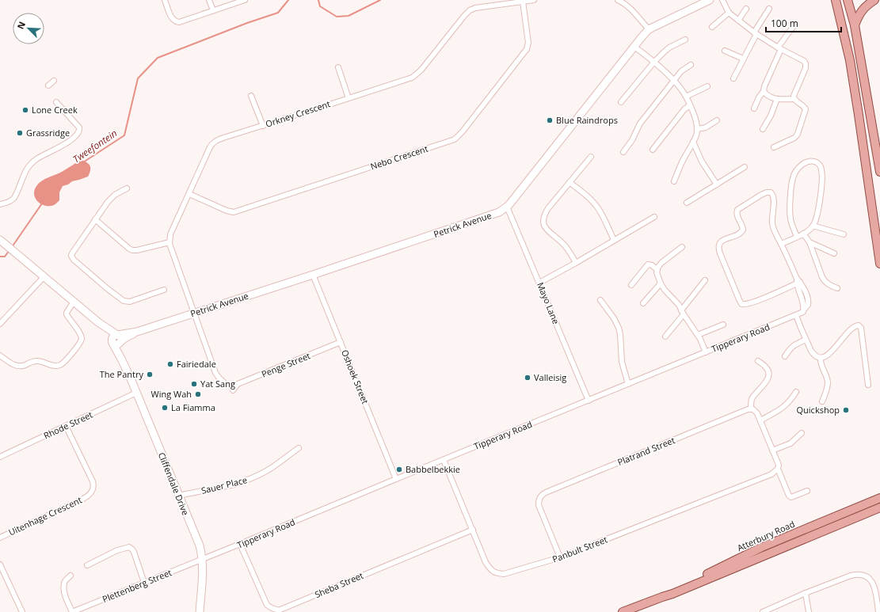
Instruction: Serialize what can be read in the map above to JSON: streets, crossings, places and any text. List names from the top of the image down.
{
  "streets": {
    "main road": ["Atterbury Road"],
    "street": [
      "Orkney Crescent",
      "Nebo Crescent",
      "Petrick Avenue",
      "Mayo Lane",
      "Tipperary Road",
      "Penge Street",
      "Oshoek Street",
      "Rhode Street",
      "Platrand Street",
      "Cliffendale Drive",
      "Sauer Place",
      "Uitenhage Crescent",
      "Panbult Street",
      "Sheba Street",
      "Plettenberg Street"
    ]
  },
  "crossings": [
    ["Orkney Crescent", "Nebo Crescent"],
    ["Petrick Avenue", "Mayo Lane"],
    ["Petrick Avenue", "Oshoek Street"],
    ["Petrick Avenue", "Cliffendale Drive"],
    ["Mayo Lane", "Tipperary Road"],
    ["Tipperary Road", "Oshoek Street"],
    ["Tipperary Road", "Cliffendale Drive"],
    ["Tipperary Road", "Panbult Street"],
    ["Tipperary Road", "Sheba Street"],
    ["Tipperary Road", "Plettenberg Street"],
    ["Penge Street", "Oshoek Street"],
    ["Rhode Street", "Cliffendale Drive"],
    ["Rhode Street", "Uitenhage Crescent"],
    ["Platrand Street", "Panbult Street"],
    ["Cliffendale Drive", "Sauer Place"],
    ["Cliffendale Drive", "Plettenberg Street"],
    ["Panbult Street", "Sheba Street"]
  ],
  "water": ["Tweefontein"],
  "places": [
    "Lone Creek",
    "Blue Raindrops",
    "Grassridge",
    "Fairiedale",
    "The Pantry",
    "Valleisig",
    "Yat Sang",
    "Wing Wah",
    "La Fiamma",
    "Quickshop",
    "Babbelbekkie"
  ],
  "scale_bar": "100 m",
  "north": "top left"
}
